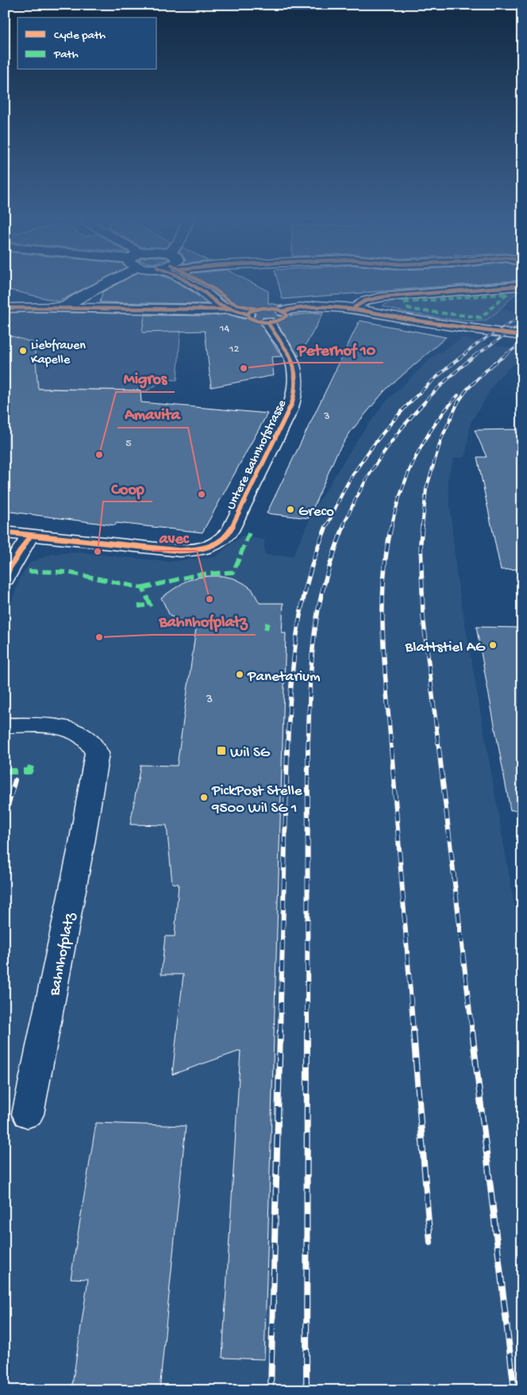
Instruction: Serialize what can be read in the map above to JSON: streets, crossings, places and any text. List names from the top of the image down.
{
  "streets": {
    "street": ["Untere Bahnhofstrasse", "Bahnhofplatz"]
  },
  "places": {
    "other": [
      "Liebfrauen Kapelle",
      "Peterhof 10",
      "Migros",
      "Amavita",
      "Greco",
      "Coop",
      "avec",
      "Bahnhofplatz",
      "Blattstiel AG",
      "Panetarium",
      "PickPost Stelle 9500 Wil SG 1"
    ],
    "transit": ["Wil SG"]
  },
  "house_numbers": [
    "14",
    "12",
    "3",
    "5",
    "3"
  ],
  "legend": ["Cycle path", "Path"]
}
